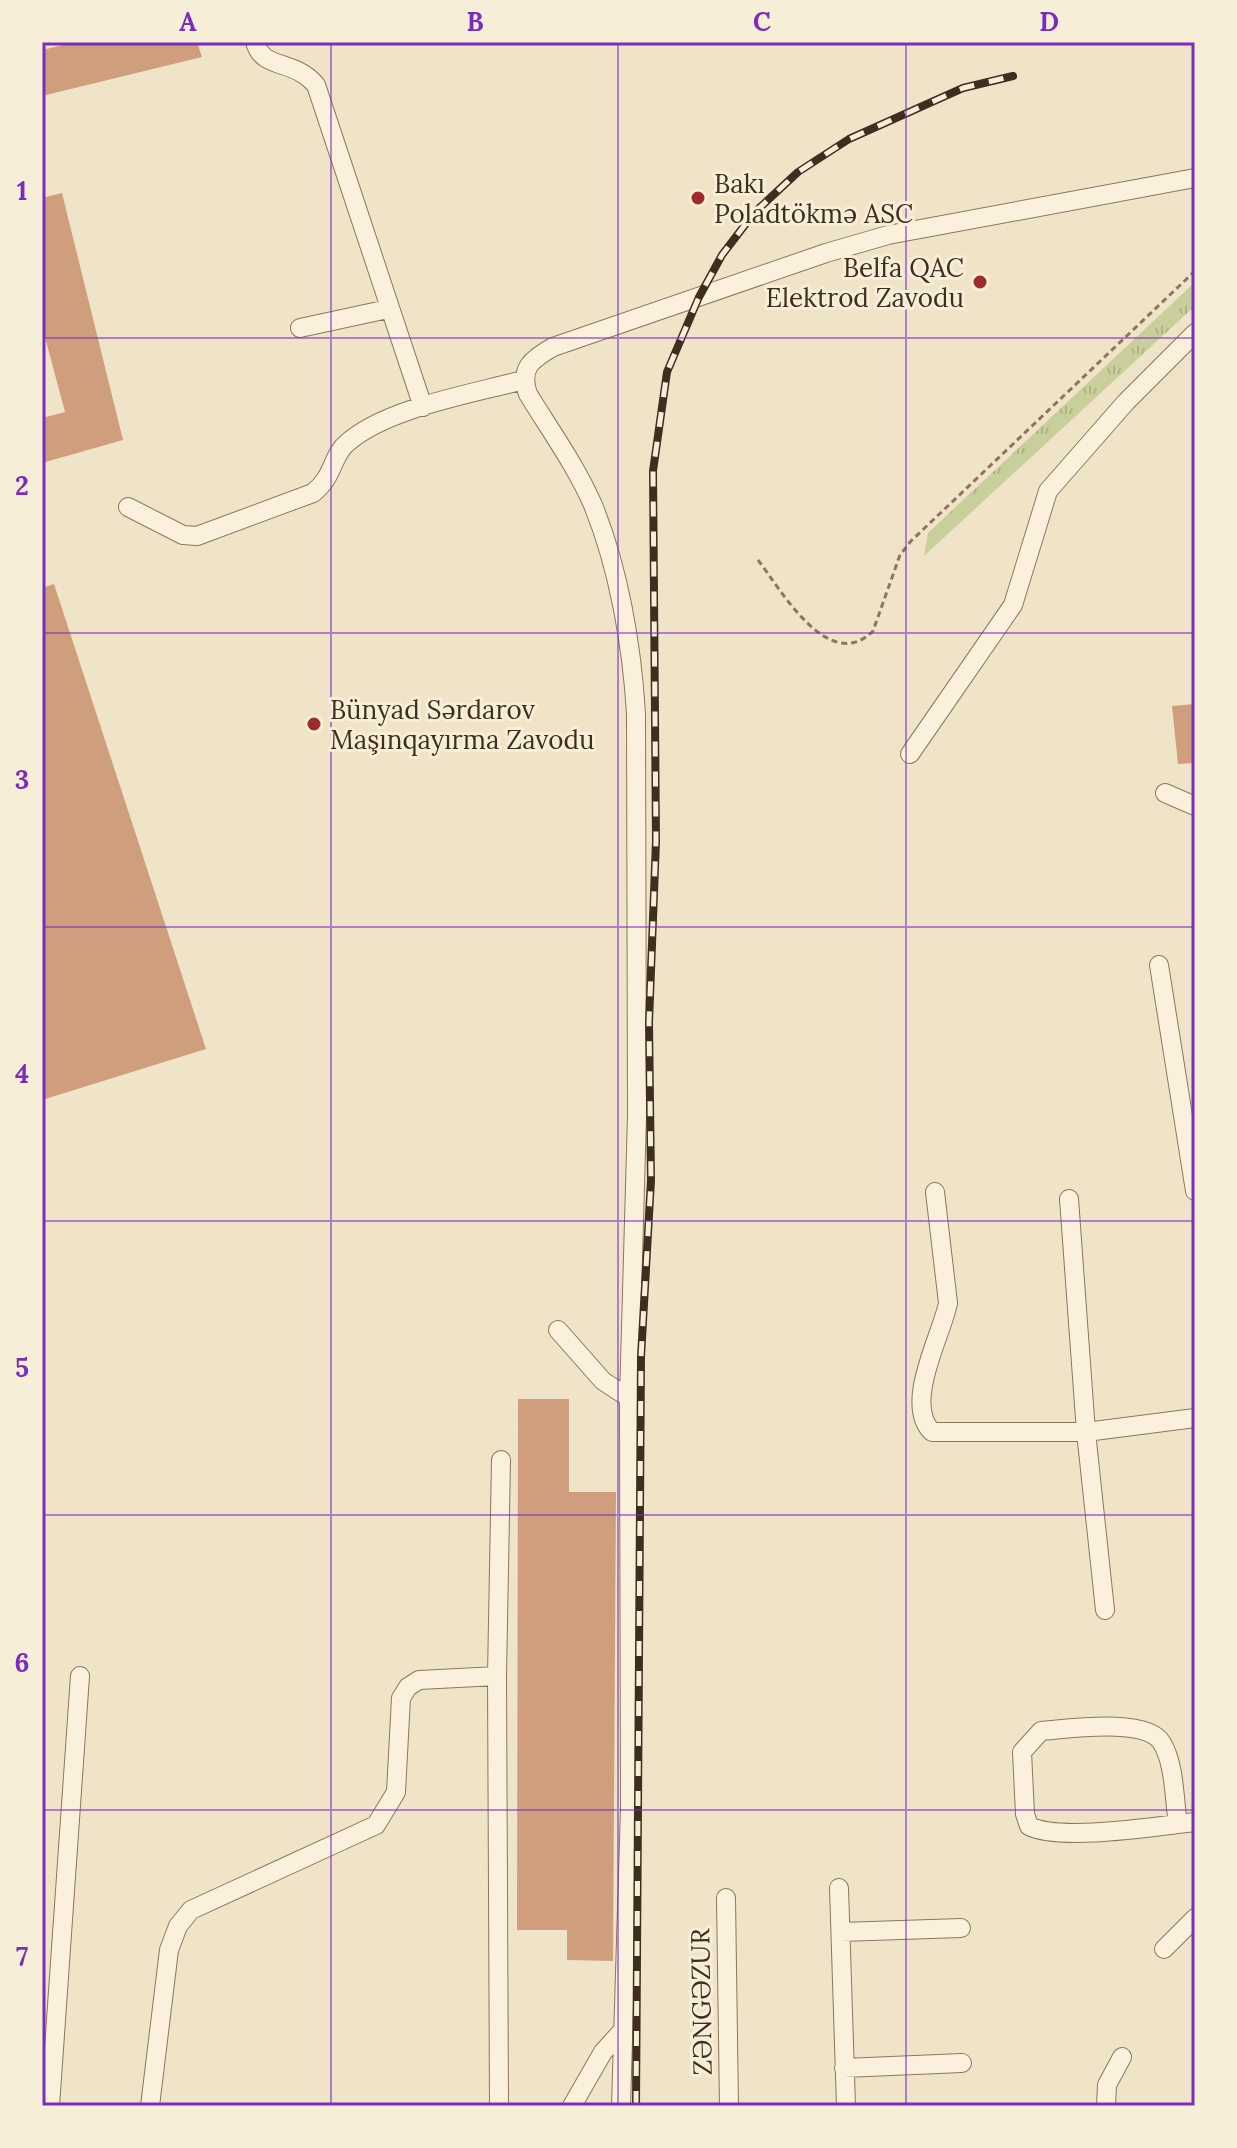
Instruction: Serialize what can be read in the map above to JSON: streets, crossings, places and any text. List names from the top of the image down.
{
  "streets": {
    "street": ["ZƏNGƏZUR"]
  },
  "places": ["Bakı Poladtökmə ASC", "Belfa QAC Elektrod Zavodu", "Bünyad Sərdarov Maşınqayırma Zavodu"],
  "grid": {
    "columns": [
      "A",
      "B",
      "C",
      "D"
    ],
    "rows": [
      "1",
      "2",
      "3",
      "4",
      "5",
      "6",
      "7"
    ]
  }
}
